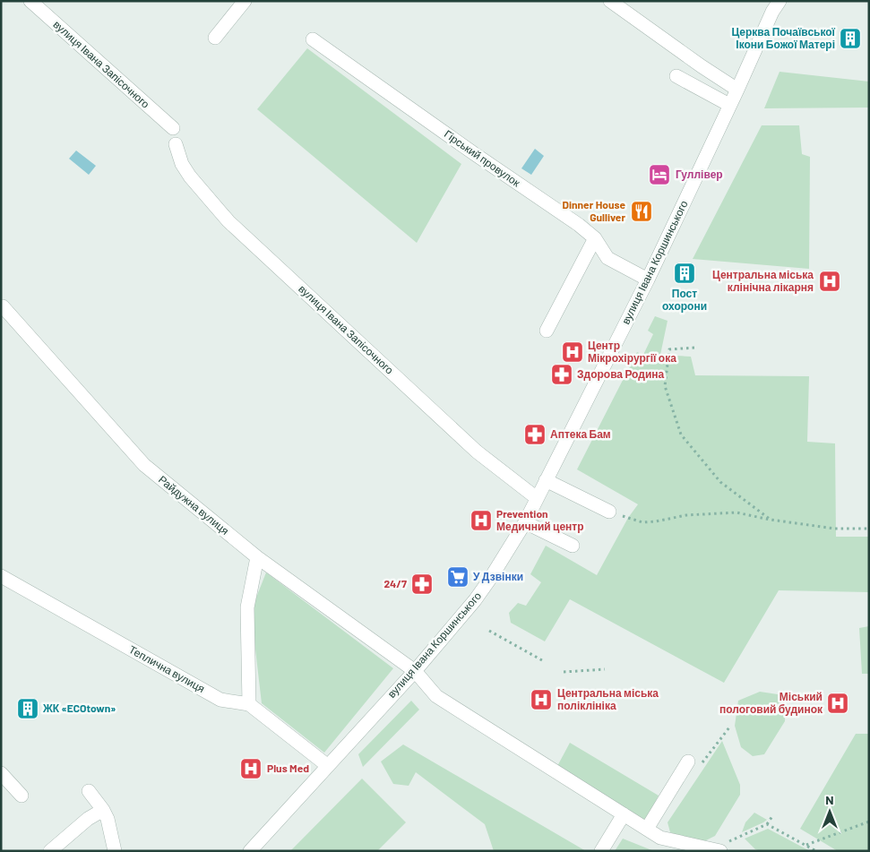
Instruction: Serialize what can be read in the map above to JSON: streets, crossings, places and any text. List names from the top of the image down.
{
  "streets": {
    "street": [
      "вулиця Івана Запісочного",
      "Гірський провулок",
      "вулиця Івана Коршинського",
      "Райдужна вулиця",
      "Теплична вулиця"
    ]
  },
  "crossings": [
    ["вулиця Івана Запісочного", "вулиця Івана Коршинського"],
    ["Гірський провулок", "вулиця Івана Коршинського"],
    ["вулиця Івана Коршинського", "Райдужна вулиця"],
    ["вулиця Івана Коршинського", "Теплична вулиця"]
  ],
  "places": {
    "building": ["Церква Почаївської Ікони Божої Матері", "Пост охорони", "ЖК «ECOtown»"],
    "hotel": ["Гуллівер"],
    "restaurant": ["Dinner House Gulliver"],
    "hospital": [
      "Центральна міська клінічна лікарня",
      "Центр Мікрохірургії ока",
      "Prevention Медичний центр",
      "Центральна міська поліклініка",
      "Міський пологовий будинок",
      "Plus Med"
    ],
    "pharmacy": ["Здорова Родина", "Аптека Бам", "24/7"],
    "supermarket": ["У Дзвінки"]
  },
  "north": "top"
}
